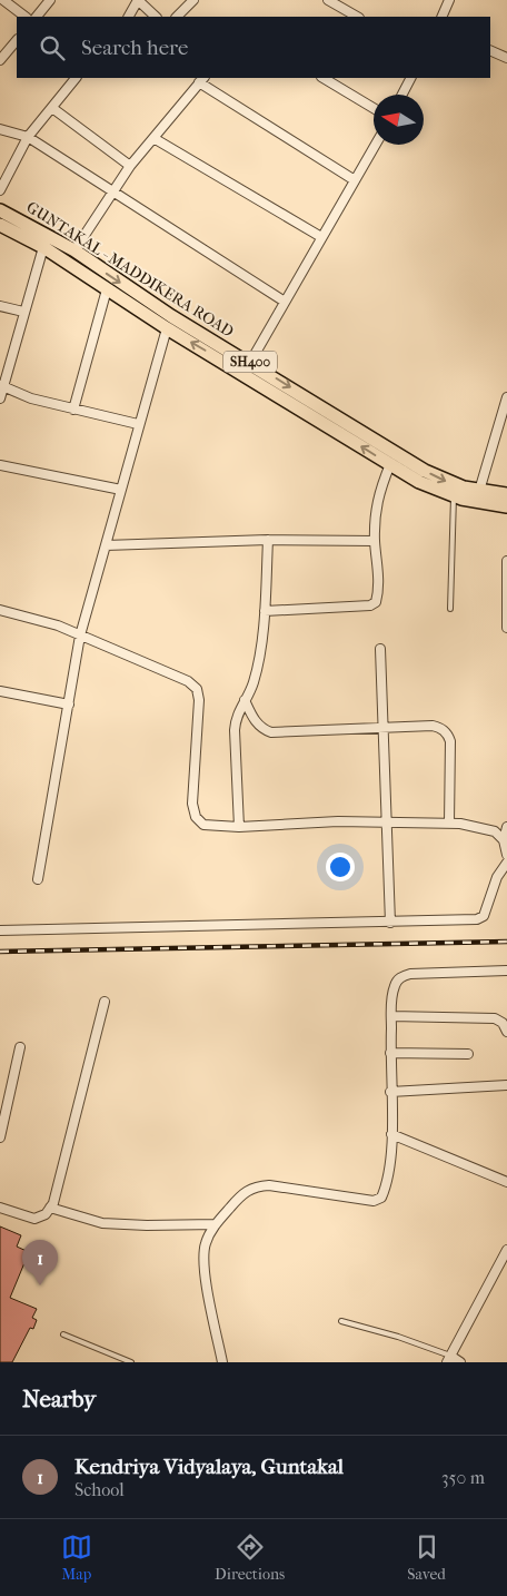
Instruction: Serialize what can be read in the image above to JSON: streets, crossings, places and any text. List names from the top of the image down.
{
  "streets": {
    "main road": ["GUNTAKAL - MADDIKERA ROAD", "SH400"]
  },
  "north": "left",
  "page": {
    "search": "Search here",
    "pins": "1",
    "heading": "Nearby",
    "list": [
      {
        "mark": "1",
        "name": "Kendriya Vidyalaya, Guntakal",
        "note": "School",
        "value": "350 m"
      }
    ],
    "nav": ["Map", "Directions", "Saved"]
  }
}
